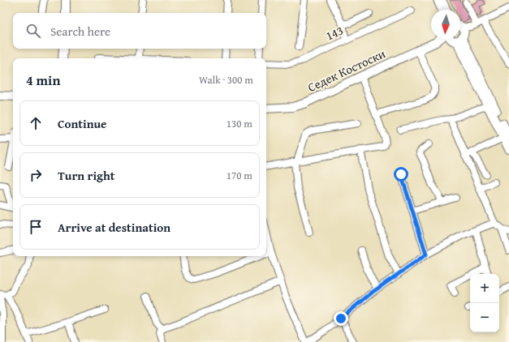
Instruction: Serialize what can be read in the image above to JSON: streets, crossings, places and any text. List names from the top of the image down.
{
  "streets": {
    "main road": ["Седек Костоски"],
    "street": ["143"]
  },
  "north": "bottom",
  "page": {
    "search": "Search here",
    "heading": ["4 min", "Walk · 300 m"],
    "list": [
      ["Continue", "130 m"],
      ["Turn right", "170 m"],
      "Arrive at destination"
    ],
    "map_buttons": ["+", "−"]
  }
}
